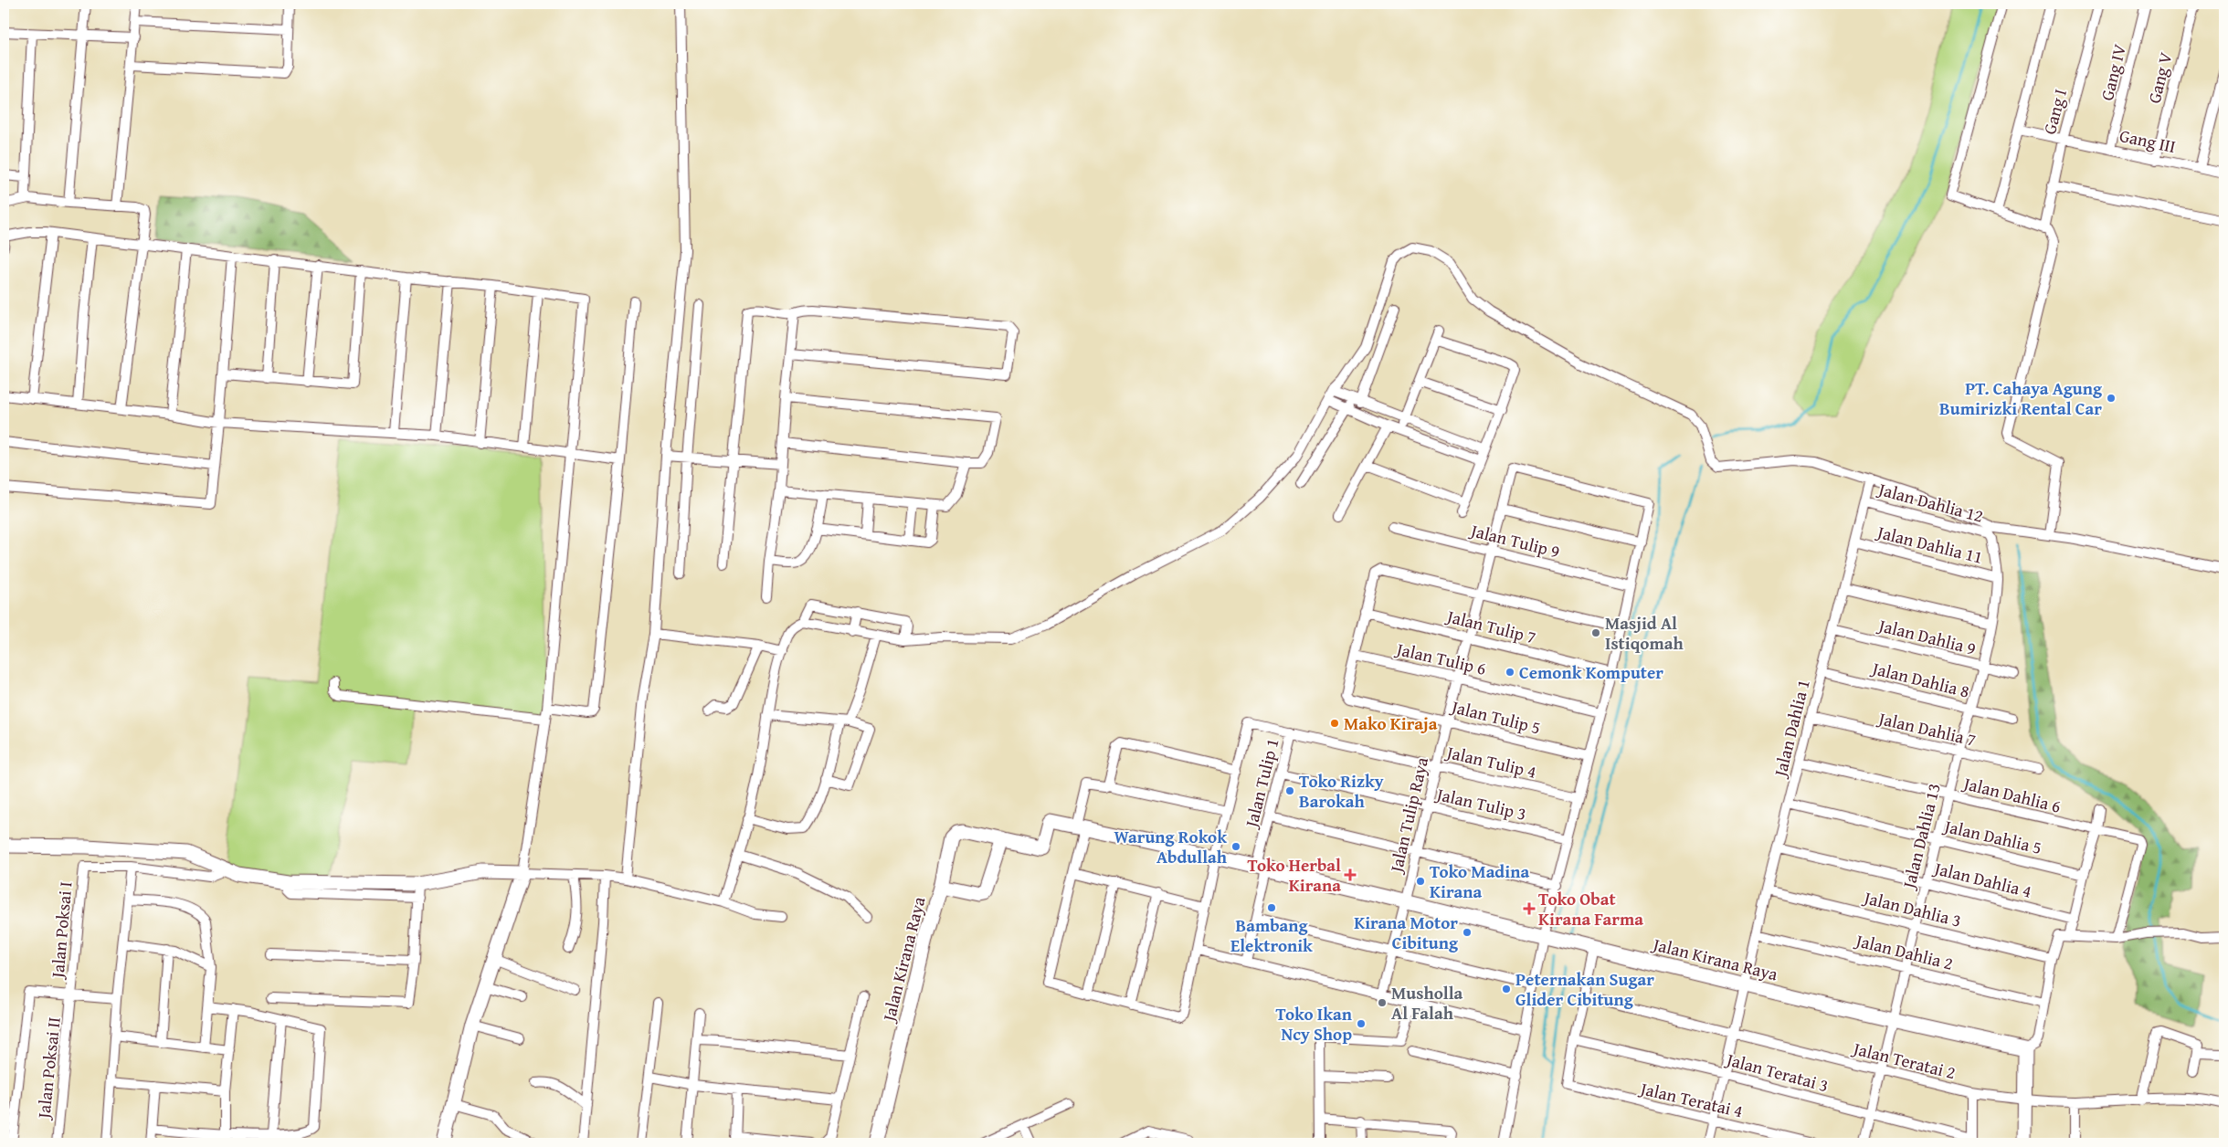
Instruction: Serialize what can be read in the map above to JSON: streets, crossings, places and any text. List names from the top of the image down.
{
  "streets": {
    "street": [
      "Gang IV",
      "Gang V",
      "Gang I",
      "Gang III",
      "Jalan Dahlia 12",
      "Jalan Tulip 9",
      "Jalan Dahlia 11",
      "Jalan Tulip 7",
      "Jalan Dahlia 9",
      "Jalan Tulip 6",
      "Jalan Dahlia 8",
      "Jalan Tulip 5",
      "Jalan Dahlia 1",
      "Jalan Dahlia 7",
      "Jalan Tulip 4",
      "Jalan Tulip 1",
      "Jalan Dahlia 6",
      "Jalan Tulip 3",
      "Jalan Tulip Raya",
      "Jalan Dahlia 13",
      "Jalan Dahlia 5",
      "Jalan Dahlia 4",
      "Jalan Dahlia 3",
      "Jalan Poksai I",
      "Jalan Dahlia 2",
      "Jalan Kirana Raya",
      "Jalan Teratai 2",
      "Jalan Poksai II",
      "Jalan Teratai 3",
      "Jalan Teratai 4"
    ]
  },
  "crossings": [
    ["Gang IV", "Gang III"],
    ["Gang V", "Gang III"],
    ["Gang I", "Gang III"],
    ["Jalan Dahlia 12", "Jalan Dahlia 1"],
    ["Jalan Dahlia 12", "Jalan Dahlia 13"],
    ["Jalan Tulip 9", "Jalan Tulip Raya"],
    ["Jalan Dahlia 11", "Jalan Dahlia 1"],
    ["Jalan Dahlia 11", "Jalan Dahlia 13"],
    ["Jalan Tulip 7", "Jalan Tulip Raya"],
    ["Jalan Dahlia 9", "Jalan Dahlia 1"],
    ["Jalan Dahlia 9", "Jalan Dahlia 13"],
    ["Jalan Tulip 6", "Jalan Tulip 5"],
    ["Jalan Tulip 6", "Jalan Tulip Raya"],
    ["Jalan Dahlia 8", "Jalan Dahlia 1"],
    ["Jalan Dahlia 8", "Jalan Dahlia 13"],
    ["Jalan Tulip 5", "Jalan Tulip Raya"],
    ["Jalan Dahlia 1", "Jalan Dahlia 7"],
    ["Jalan Dahlia 1", "Jalan Dahlia 6"],
    ["Jalan Dahlia 1", "Jalan Dahlia 5"],
    ["Jalan Dahlia 1", "Jalan Dahlia 4"],
    ["Jalan Dahlia 1", "Jalan Dahlia 3"],
    ["Jalan Dahlia 1", "Jalan Dahlia 2"],
    ["Jalan Dahlia 1", "Jalan Kirana Raya"],
    ["Jalan Dahlia 1", "Jalan Teratai 2"],
    ["Jalan Dahlia 1", "Jalan Teratai 3"],
    ["Jalan Dahlia 1", "Jalan Teratai 4"],
    ["Jalan Dahlia 7", "Jalan Dahlia 13"],
    ["Jalan Tulip 4", "Jalan Tulip 1"],
    ["Jalan Tulip 4", "Jalan Tulip Raya"],
    ["Jalan Tulip 1", "Jalan Tulip 3"],
    ["Jalan Tulip 1", "Jalan Kirana Raya"],
    ["Jalan Dahlia 6", "Jalan Dahlia 13"],
    ["Jalan Tulip 3", "Jalan Tulip Raya"],
    ["Jalan Tulip Raya", "Jalan Kirana Raya"],
    ["Jalan Dahlia 13", "Jalan Dahlia 5"],
    ["Jalan Dahlia 13", "Jalan Dahlia 4"],
    ["Jalan Dahlia 13", "Jalan Dahlia 3"],
    ["Jalan Dahlia 13", "Jalan Dahlia 2"],
    ["Jalan Dahlia 13", "Jalan Kirana Raya"],
    ["Jalan Dahlia 13", "Jalan Teratai 2"],
    ["Jalan Dahlia 13", "Jalan Teratai 3"],
    ["Jalan Poksai I", "Jalan Poksai II"],
    ["Jalan Teratai 3", "Jalan Teratai 4"]
  ],
  "places": {
    "other": [
      "PT. Cahaya Agung Bumirizki Rental Car",
      "Masjid Al Istiqomah",
      "Cemonk Komputer",
      "Mako Kiraja",
      "Toko Rizky Barokah",
      "Warung Rokok Abdullah",
      "Toko Madina Kirana",
      "Bambang Elektronik",
      "Kirana Motor Cibitung",
      "Peternakan Sugar Glider Cibitung",
      "Musholla Al Falah",
      "Toko Ikan Ncy Shop"
    ],
    "health": ["Toko Herbal Kirana", "Toko Obat Kirana Farma"]
  }
}
